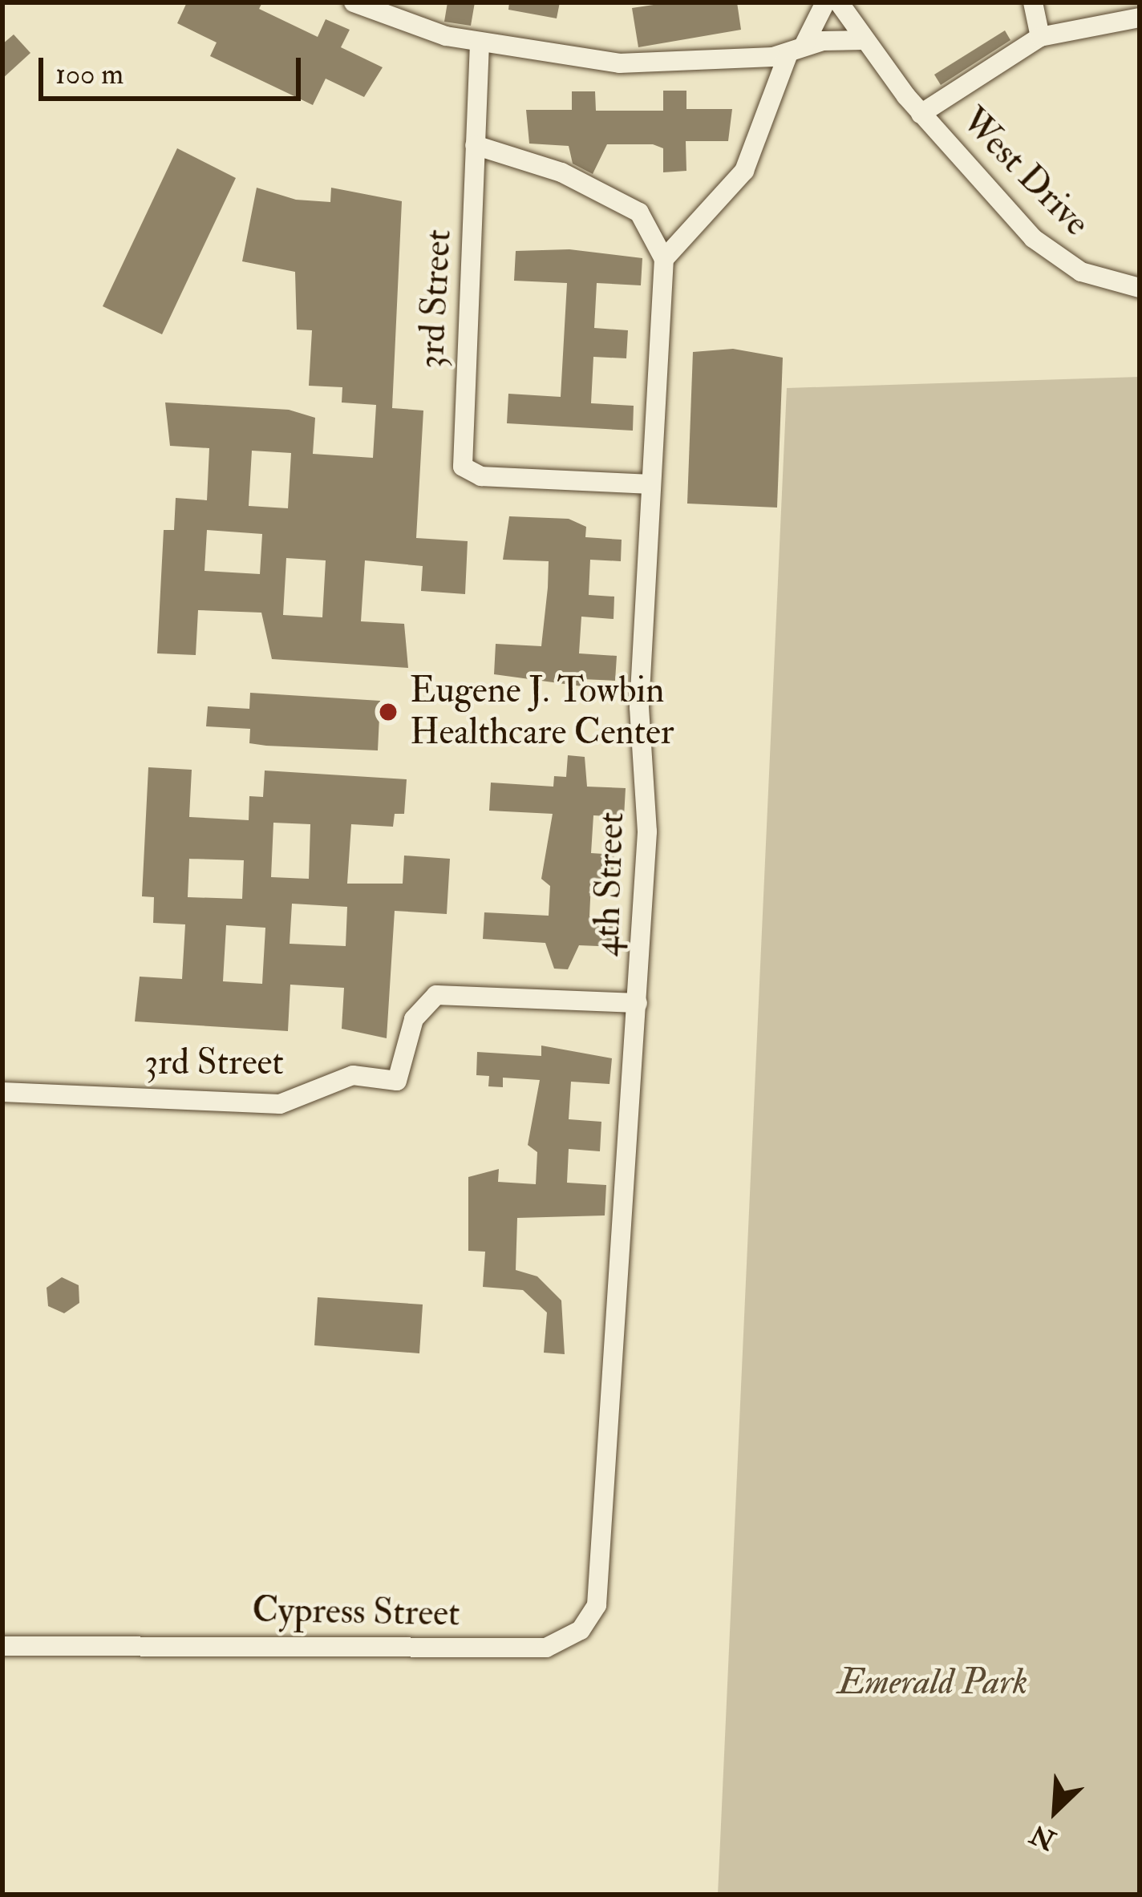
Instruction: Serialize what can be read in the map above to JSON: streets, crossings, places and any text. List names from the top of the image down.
{
  "streets": {
    "street": [
      "West Drive",
      "3rd Street",
      "4th Street",
      "Cypress Street"
    ]
  },
  "crossings": [
    ["3rd Street", "4th Street"],
    ["4th Street", "Cypress Street"]
  ],
  "parks": ["Emerald Park"],
  "places": ["Eugene J. Towbin Healthcare Center"],
  "scale_bar": "100 m",
  "north": "bottom left"
}
